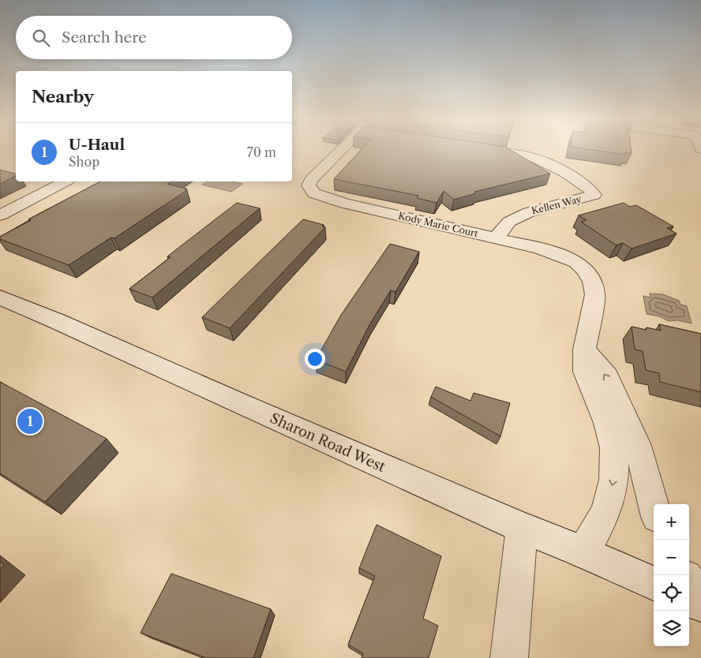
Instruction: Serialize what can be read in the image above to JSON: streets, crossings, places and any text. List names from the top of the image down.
{
  "streets": {
    "street": ["Kellen Way", "Kody Marie Court", "Sharon Road West"]
  },
  "crossings": [
    ["Kellen Way", "Kody Marie Court"],
    ["Kody Marie Court", "Sharon Road West"]
  ],
  "page": {
    "search": "Search here",
    "heading": "Nearby",
    "list": [
      {
        "mark": "1",
        "name": "U-Haul",
        "note": "Shop",
        "value": "70 m"
      }
    ],
    "pins": "1",
    "map_buttons": ["+", "−"]
  }
}
